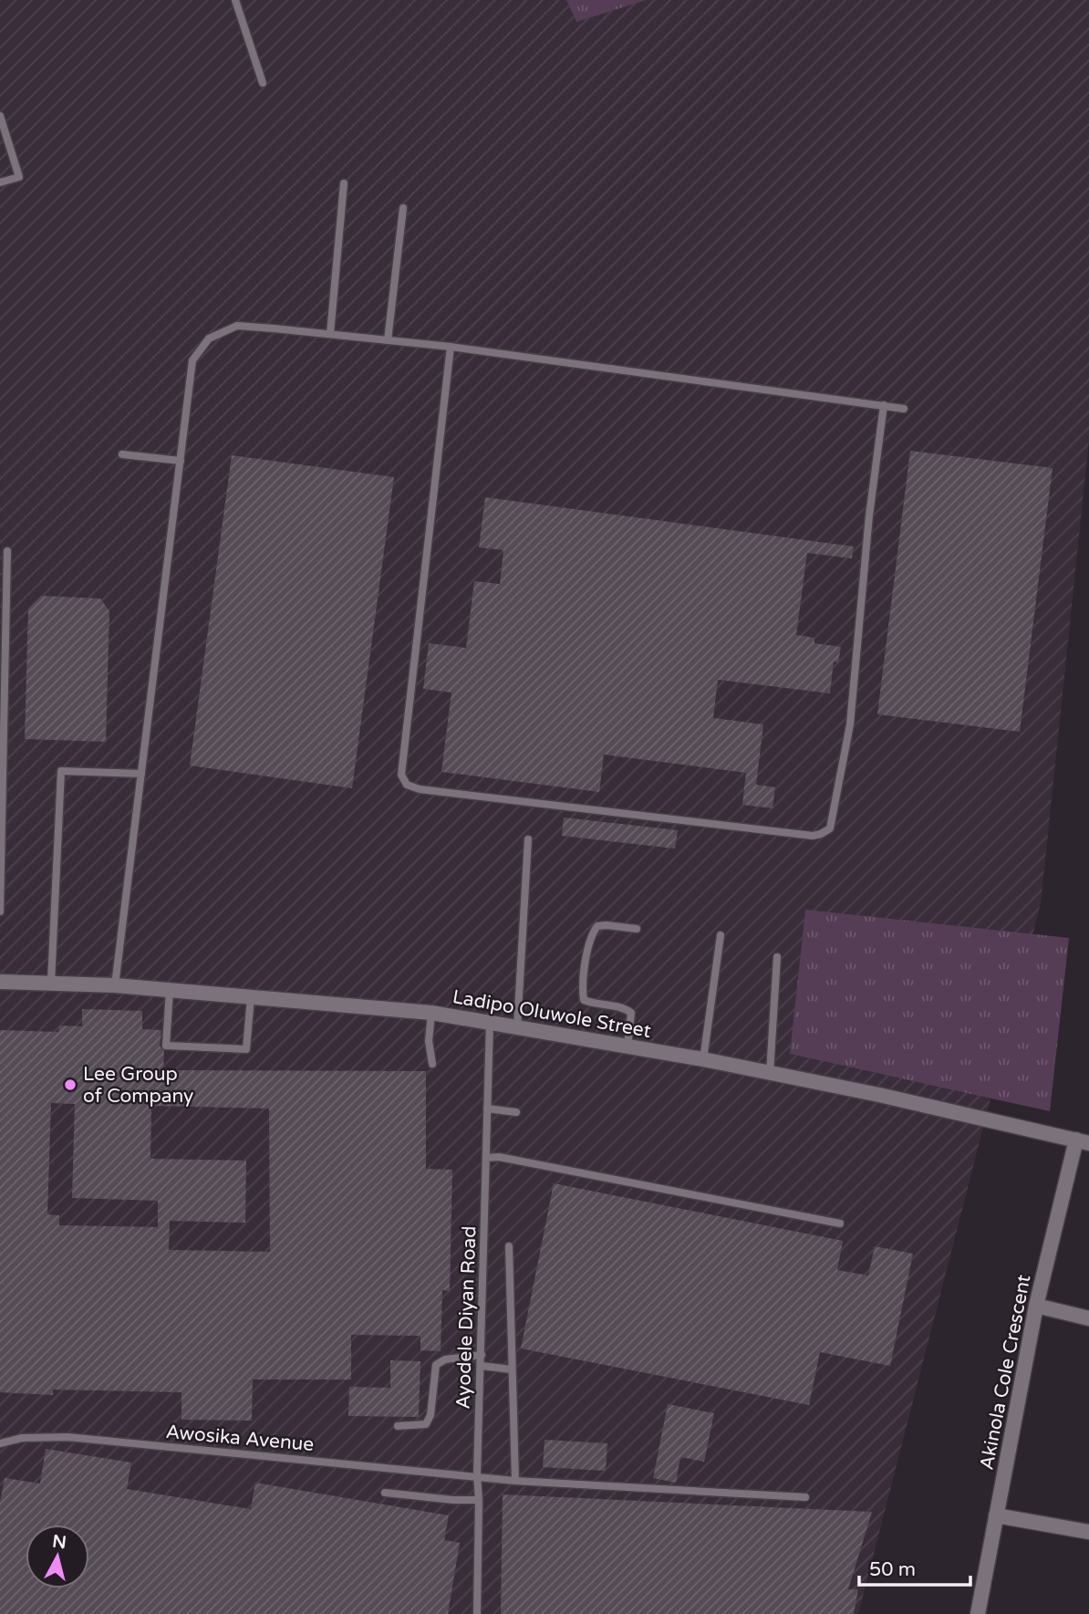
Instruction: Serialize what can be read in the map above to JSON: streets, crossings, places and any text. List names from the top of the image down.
{
  "streets": {
    "street": ["Ladipo Oluwole Street", "Akinola Cole Crescent"],
    "lane": ["Ayodele Diyan Road", "Awosika Avenue"]
  },
  "crossings": [
    ["Ladipo Oluwole Street", "Ayodele Diyan Road"],
    ["Ladipo Oluwole Street", "Akinola Cole Crescent"],
    ["Ayodele Diyan Road", "Awosika Avenue"]
  ],
  "places": ["Lee Group of Company"],
  "scale_bar": "50 m",
  "north": "top"
}
